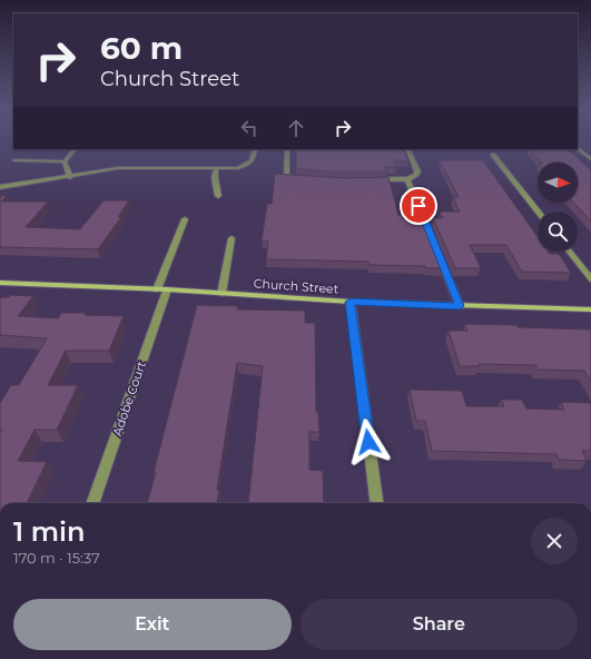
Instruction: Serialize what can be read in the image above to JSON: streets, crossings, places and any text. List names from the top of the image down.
{
  "streets": {
    "street": ["Church Street", "Adobe Court"]
  },
  "crossings": [
    ["Church Street", "Adobe Court"]
  ],
  "north": "right",
  "page": {
    "turn": ["60 m", "Church Street"],
    "heading": ["1 min", "170 m · 15:37"],
    "buttons": ["Exit", "Share"]
  }
}
